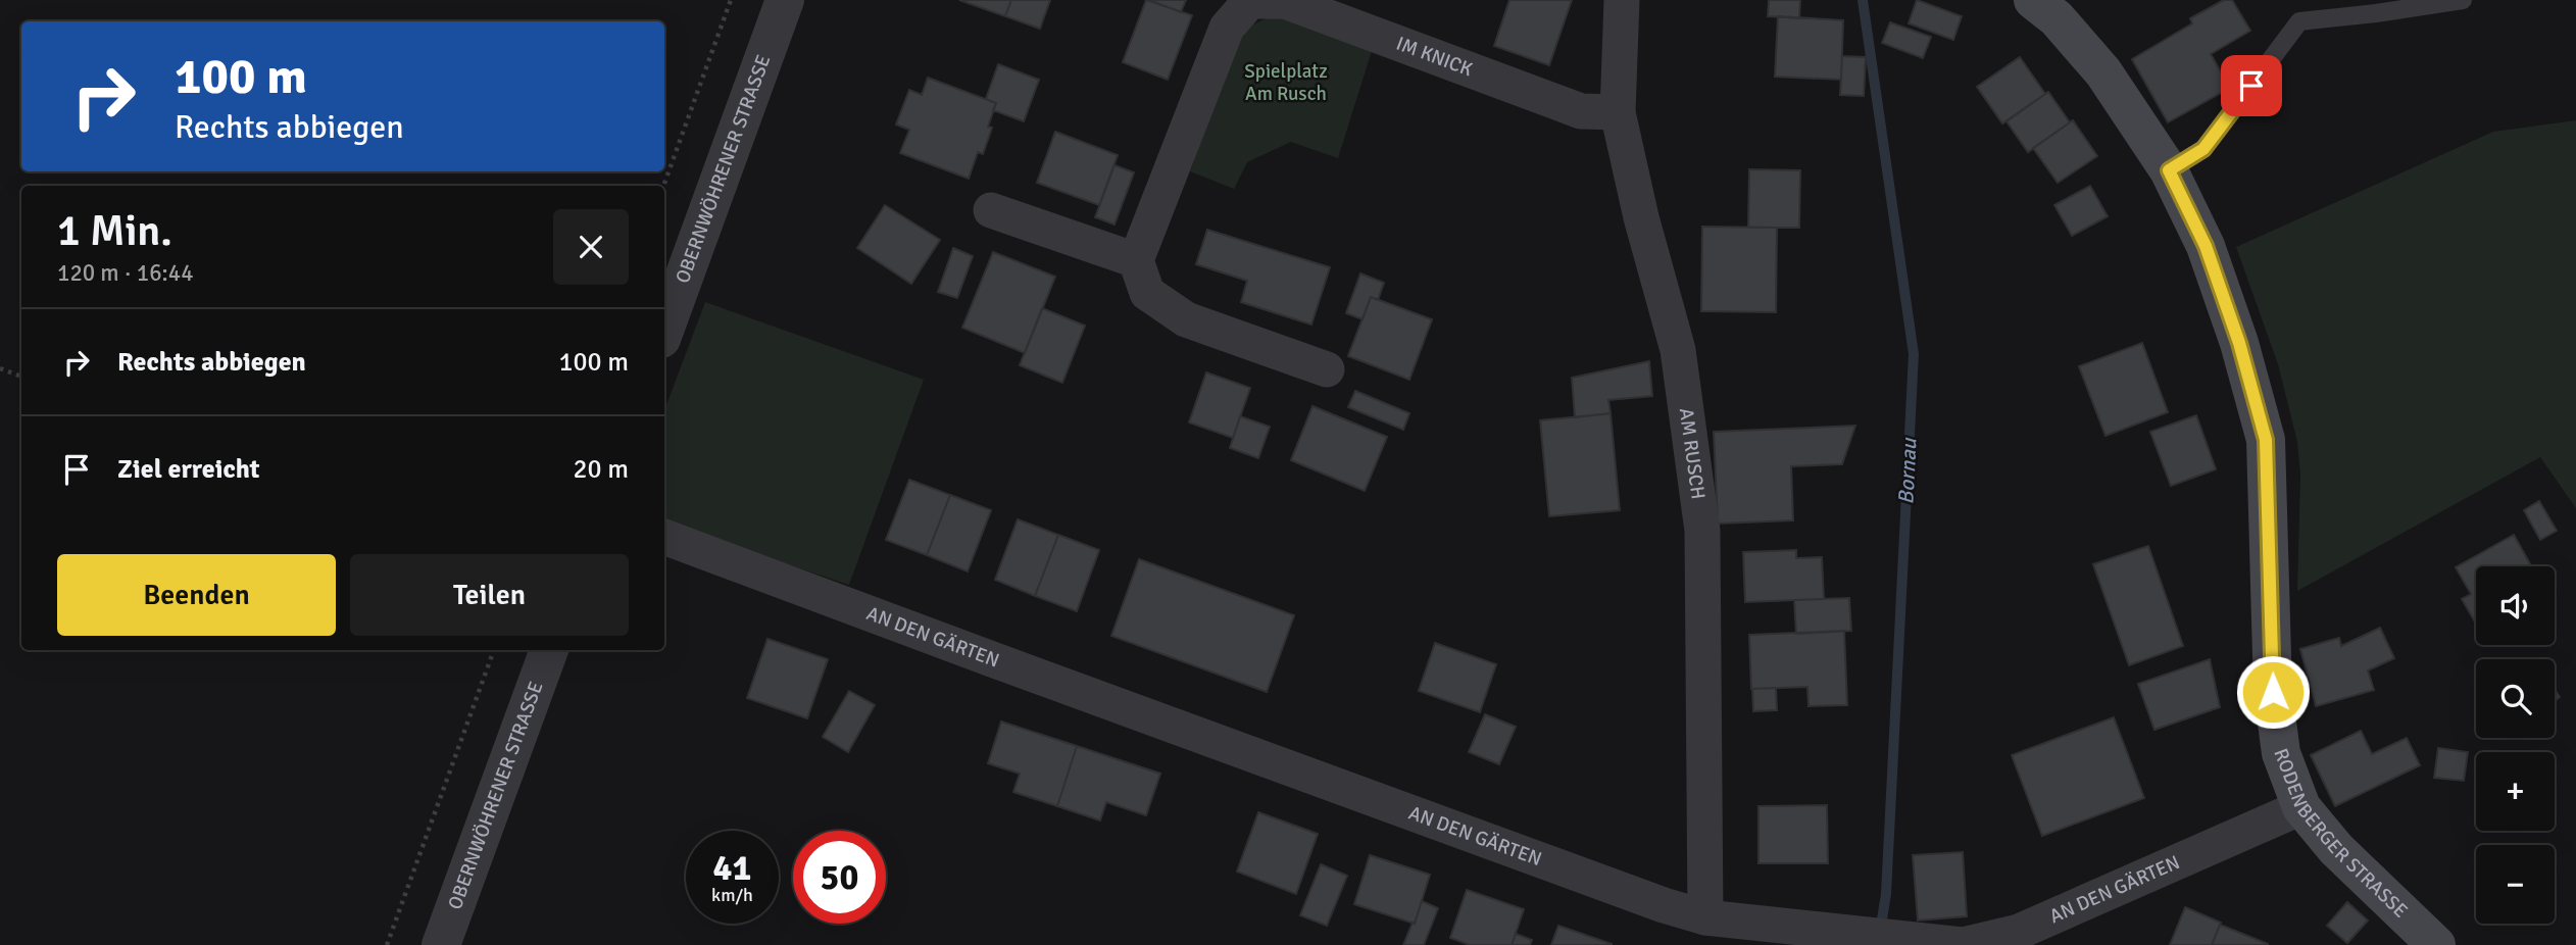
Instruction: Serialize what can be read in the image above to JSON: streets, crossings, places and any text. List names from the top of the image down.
{
  "streets": {
    "main road": ["RODENBERGER STRASSE"],
    "street": [
      "IM KNICK",
      "OBERNWÖHRENER STRASSE",
      "AM RUSCH",
      "AN DEN GÄRTEN"
    ]
  },
  "crossings": [
    ["IM KNICK", "AM RUSCH"],
    ["AM RUSCH", "AN DEN GÄRTEN"],
    ["AN DEN GÄRTEN", "RODENBERGER STRASSE"]
  ],
  "water": ["Bornau"],
  "parks": ["Spielplatz Am Rusch"],
  "page": {
    "turn": ["100 m", "Rechts abbiegen"],
    "heading": ["1 Min.", "120 m · 16:44"],
    "list": [
      {
        "name": "Rechts abbiegen",
        "value": "100 m"
      },
      {
        "name": "Ziel erreicht",
        "value": "20 m"
      }
    ],
    "buttons": ["Beenden", "Teilen"],
    "map_buttons": ["+", "−"],
    "speed": "41 km/h",
    "limit": "50"
  }
}
